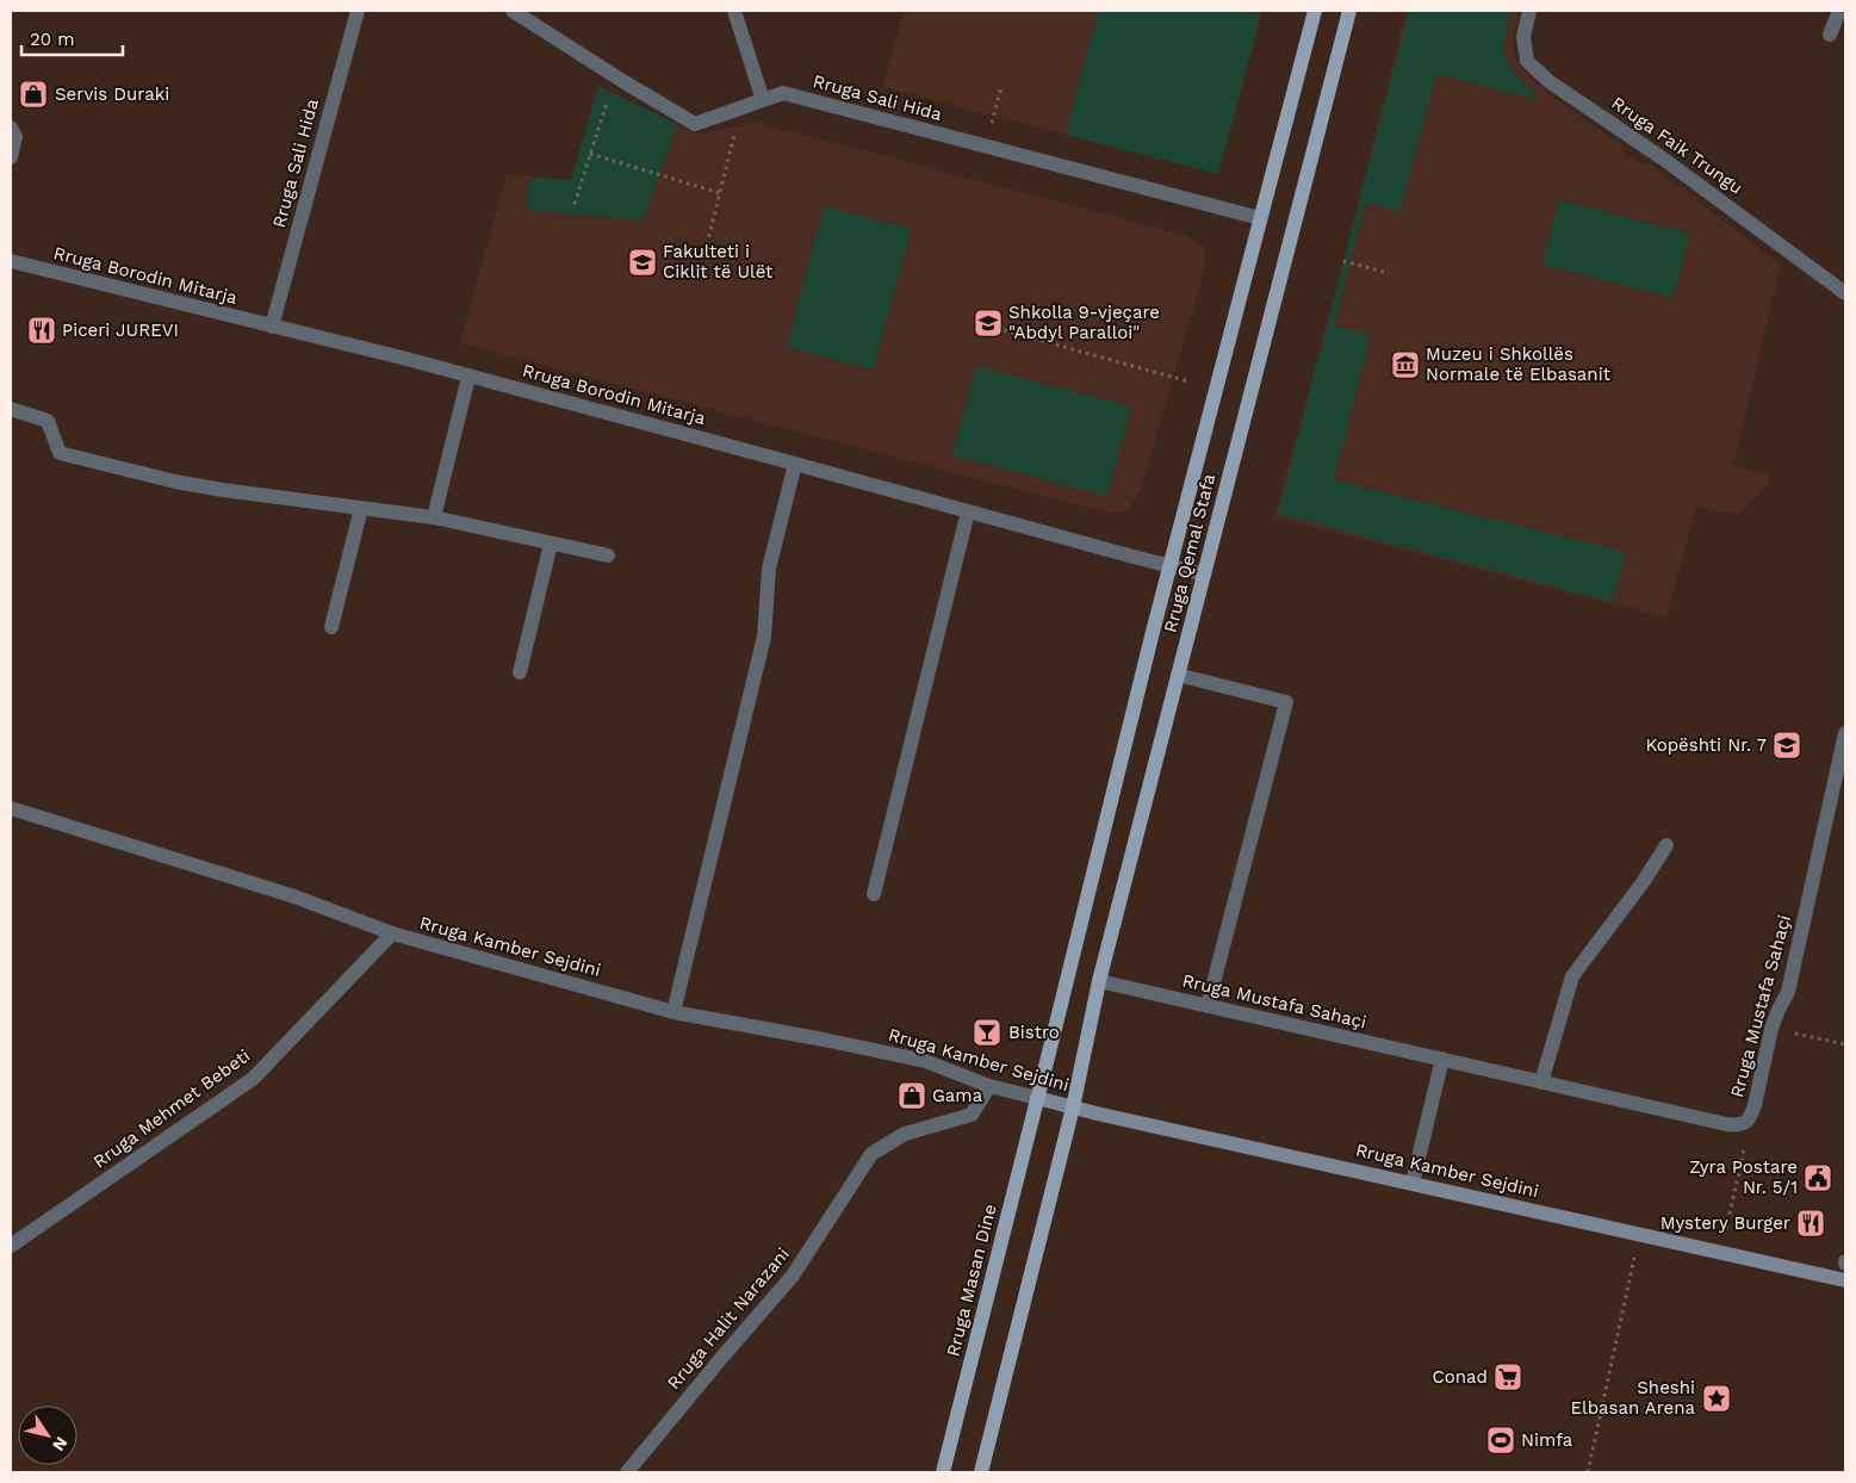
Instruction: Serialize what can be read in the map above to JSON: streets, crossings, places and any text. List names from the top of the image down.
{
  "streets": {
    "main road": ["Rruga Qemal Stafa", "Rruga Kamber Sejdini", "Rruga Masan Dine"],
    "street": [
      "Rruga Sali Hida",
      "Rruga Faik Trungu",
      "Rruga Borodin Mitarja",
      "Rruga Mustafa Sahaçi",
      "Rruga Mehmet Bebeti",
      "Rruga Halit Narazani"
    ]
  },
  "crossings": [
    ["Rruga Sali Hida", "Rruga Borodin Mitarja"],
    ["Rruga Sali Hida", "Rruga Qemal Stafa"],
    ["Rruga Borodin Mitarja", "Rruga Qemal Stafa"],
    ["Rruga Qemal Stafa", "Rruga Kamber Sejdini"],
    ["Rruga Qemal Stafa", "Rruga Mustafa Sahaçi"],
    ["Rruga Qemal Stafa", "Rruga Masan Dine"],
    ["Rruga Kamber Sejdini", "Rruga Mehmet Bebeti"],
    ["Rruga Kamber Sejdini", "Rruga Masan Dine"],
    ["Rruga Kamber Sejdini", "Rruga Halit Narazani"]
  ],
  "places": {
    "shop": ["Servis Duraki", "Gama"],
    "school or university": ["Fakulteti i Ciklit të Ulët", "Shkolla 9-vjeçare \"Abdyl Paralloi\"", "Kopështi Nr. 7"],
    "restaurant": ["Piceri JUREVI", "Mystery Burger"],
    "museum": ["Muzeu i Shkollës Normale të Elbasanit"],
    "bar": ["Bistro"],
    "public building": ["Zyra Postare Nr. 5/1"],
    "supermarket": ["Conad"],
    "place": ["Sheshi Elbasan Arena"],
    "sports": ["Nimfa"]
  },
  "scale_bar": "20 m",
  "north": "bottom right"
}
